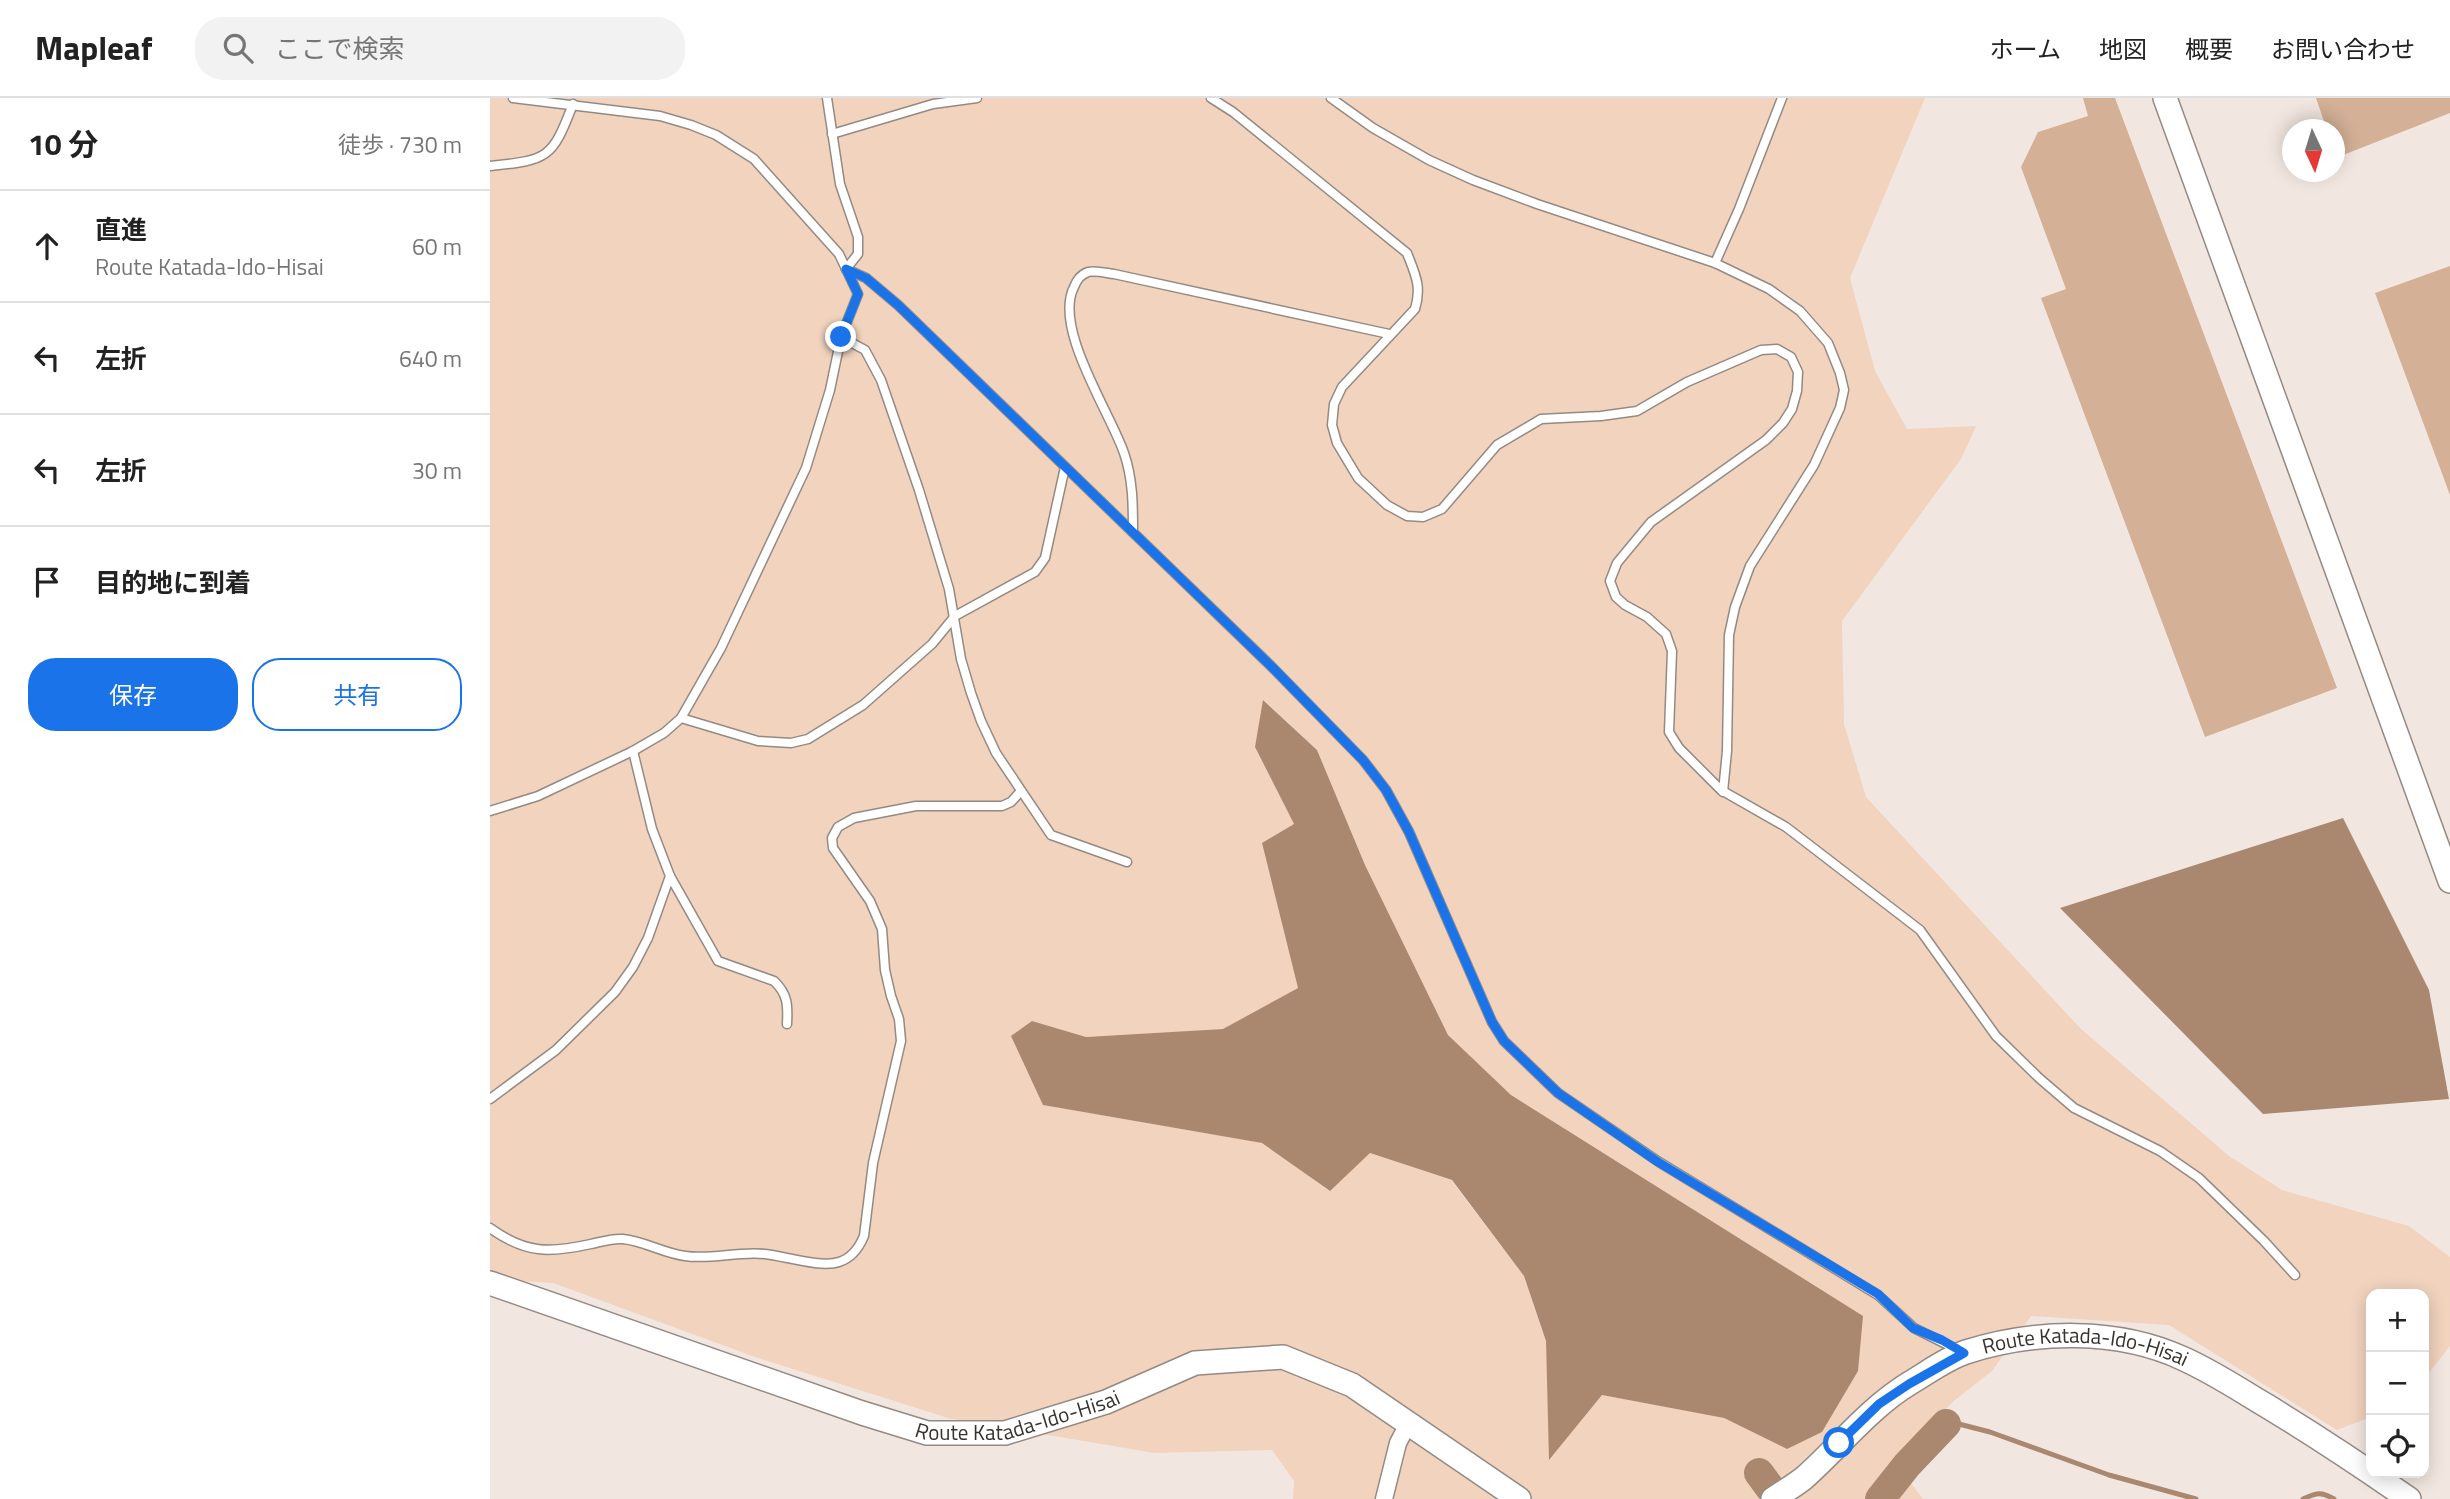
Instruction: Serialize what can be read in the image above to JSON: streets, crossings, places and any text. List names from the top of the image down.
{
  "streets": {
    "main road": ["Route Katada-Ido-Hisai"]
  },
  "north": "bottom",
  "page": {
    "header": "Mapleaf",
    "search": "ここで検索",
    "nav": [
      "ホーム",
      "地図",
      "概要",
      "お問い合わせ"
    ],
    "heading": ["10 分", "徒歩 · 730 m"],
    "list": [
      ["直進", "Route Katada-Ido-Hisai", "60 m"],
      ["左折", "640 m"],
      ["左折", "30 m"],
      "目的地に到着"
    ],
    "buttons": ["保存", "共有"],
    "map_buttons": ["+", "−"]
  }
}
